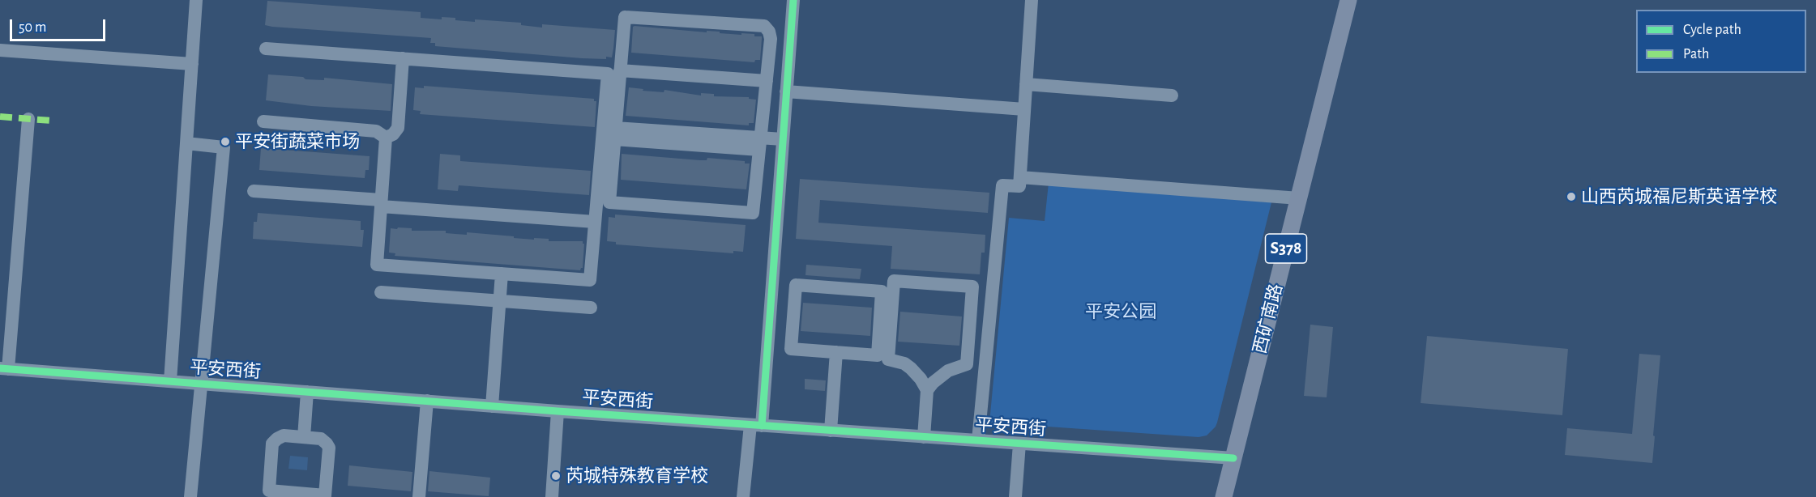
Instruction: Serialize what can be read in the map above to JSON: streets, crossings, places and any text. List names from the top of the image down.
{
  "streets": {
    "main road": ["S378", "西矿南路"],
    "street": ["平安西街"]
  },
  "crossings": [
    ["西矿南路", "平安西街"]
  ],
  "parks": ["平安公园"],
  "places": ["平安街蔬菜市场", "山西芮城福尼斯英语学校", "芮城特殊教育学校"],
  "legend": ["Cycle path", "Path"],
  "scale_bar": "50 m"
}
